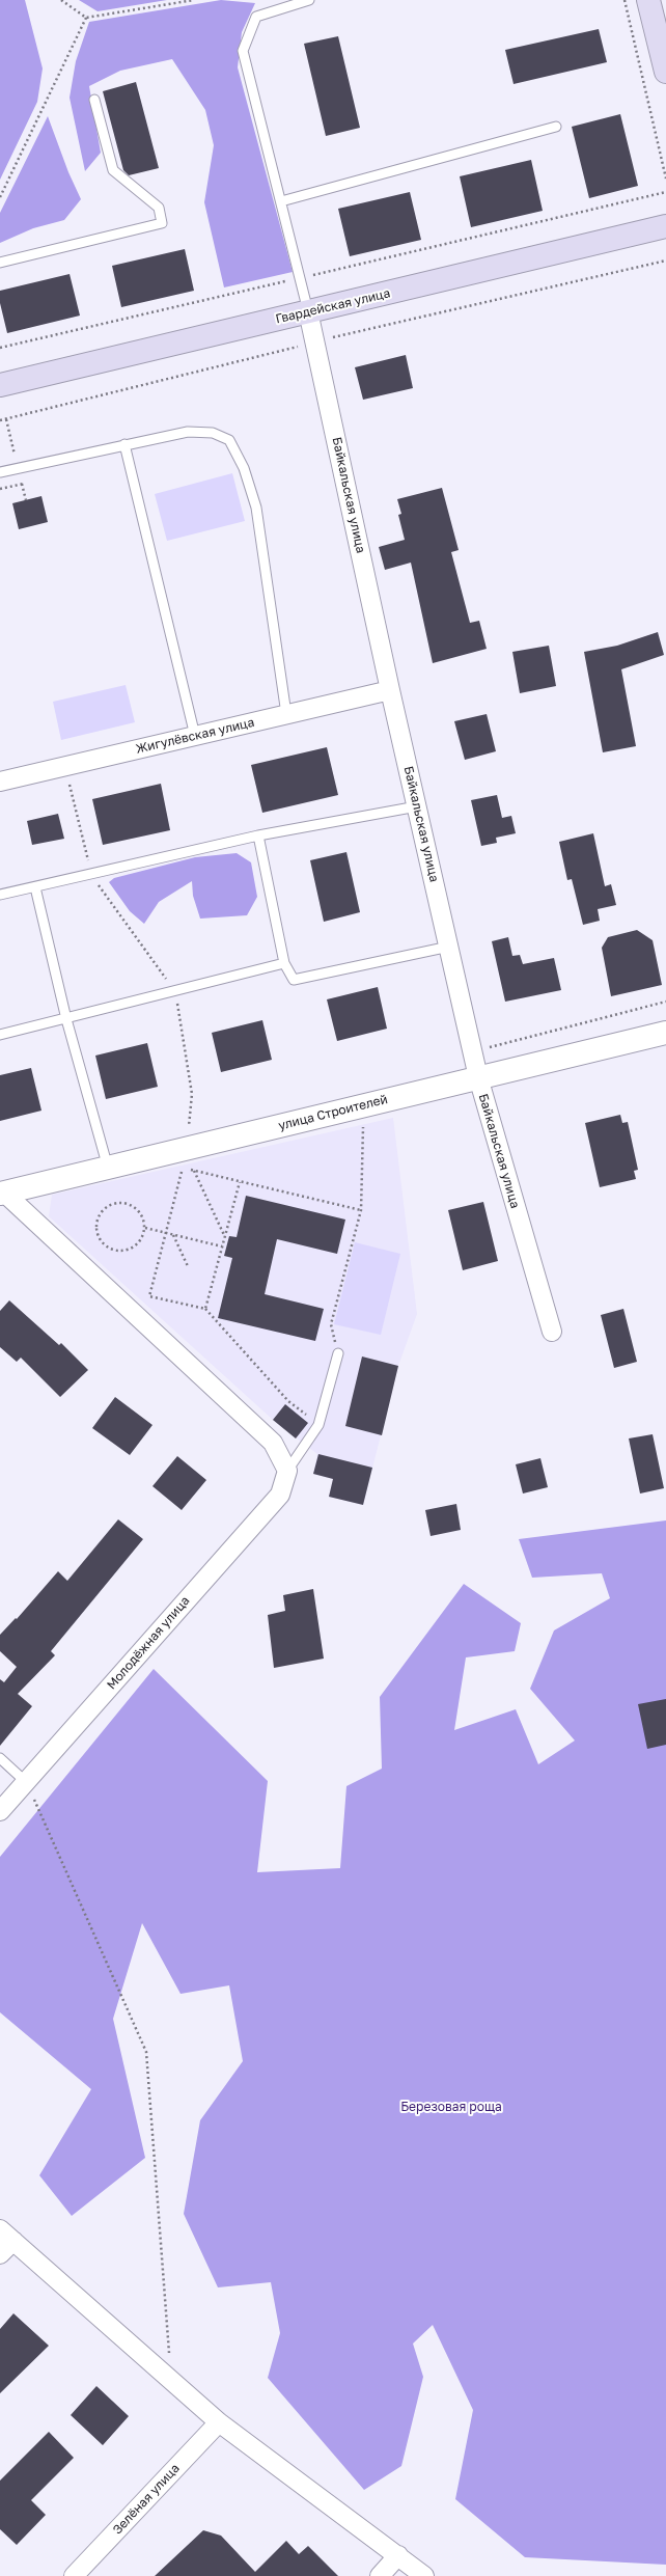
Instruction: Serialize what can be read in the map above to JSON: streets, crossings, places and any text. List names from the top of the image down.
{
  "streets": {
    "main road": ["Гвардейская улица"],
    "street": [
      "Байкальская улица",
      "Жигулёвская улица",
      "улица Строителей",
      "Молодёжная улица",
      "Зелёная улица"
    ]
  },
  "crossings": [
    ["Гвардейская улица", "Байкальская улица"],
    ["Байкальская улица", "Жигулёвская улица"],
    ["Байкальская улица", "улица Строителей"]
  ],
  "parks": ["Березовая роща"]
}
